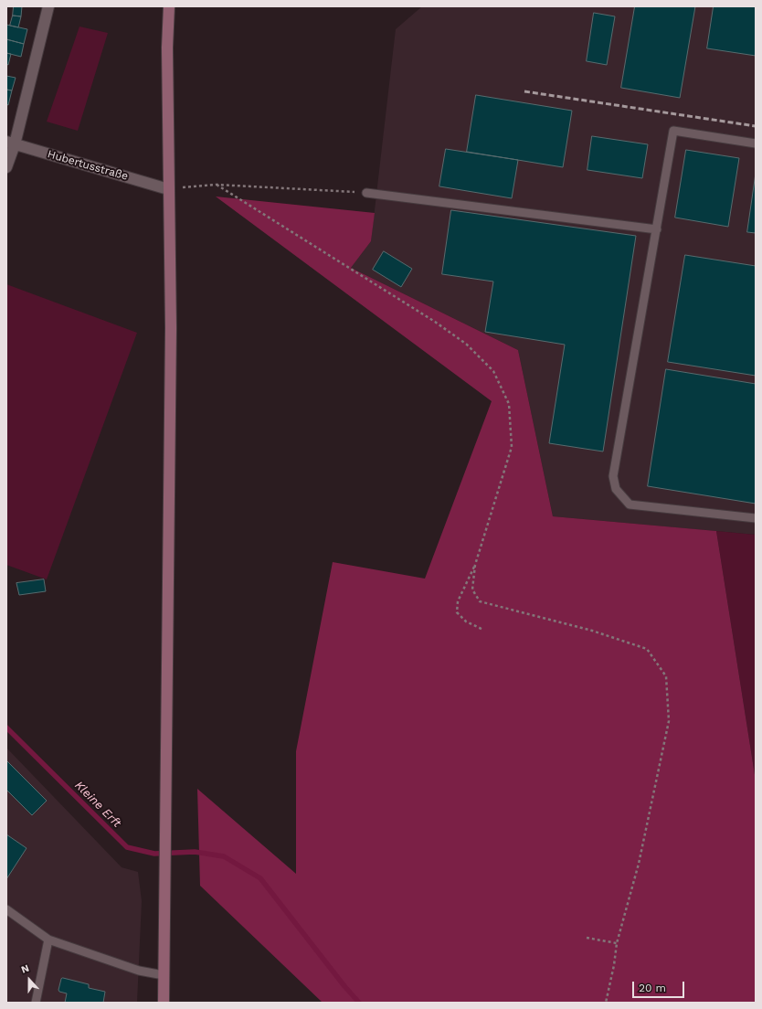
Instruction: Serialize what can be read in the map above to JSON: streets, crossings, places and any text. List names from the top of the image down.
{
  "streets": {
    "street": ["Hubertusstraße"]
  },
  "water": ["Kleine Erft"],
  "scale_bar": "20 m",
  "north": "top"
}
